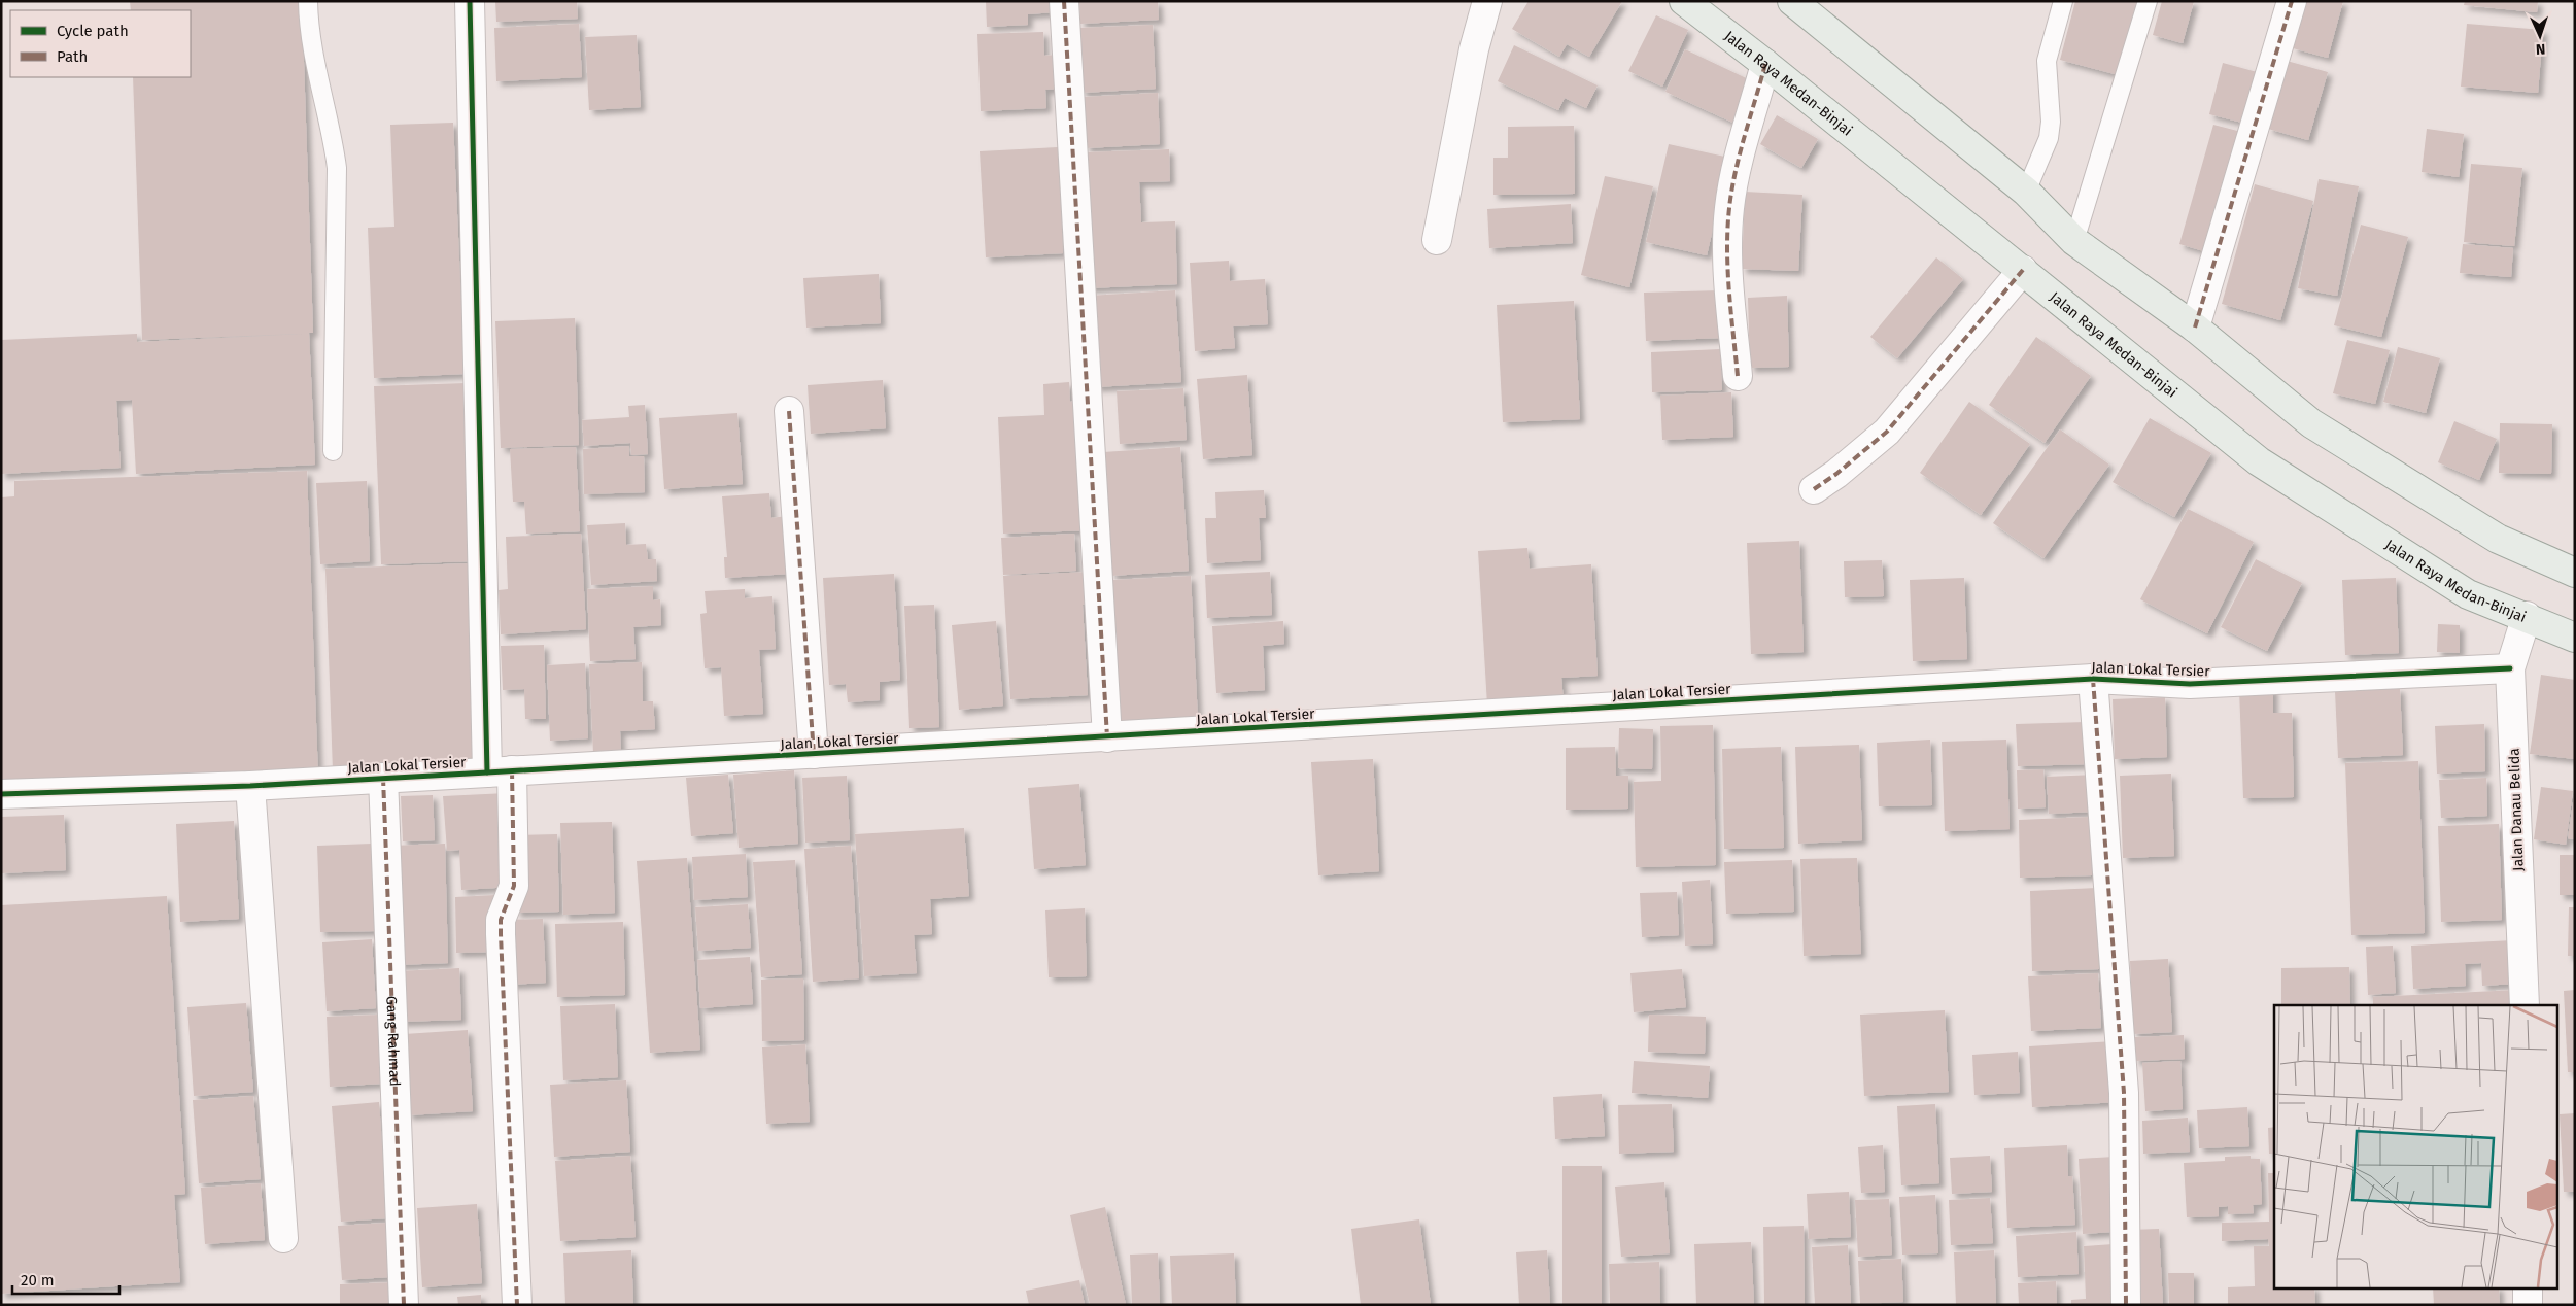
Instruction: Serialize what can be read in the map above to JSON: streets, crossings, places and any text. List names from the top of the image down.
{
  "streets": {
    "main road": ["Jalan Raya Medan-Binjai"],
    "street": ["Jalan Lokal Tersier", "Jalan Danau Belida", "Gang Rahmad"]
  },
  "crossings": [
    ["Jalan Raya Medan-Binjai", "Jalan Danau Belida"],
    ["Jalan Lokal Tersier", "Jalan Danau Belida"],
    ["Jalan Lokal Tersier", "Gang Rahmad"]
  ],
  "legend": ["Cycle path", "Path"],
  "scale_bar": "20 m",
  "north": "bottom"
}
